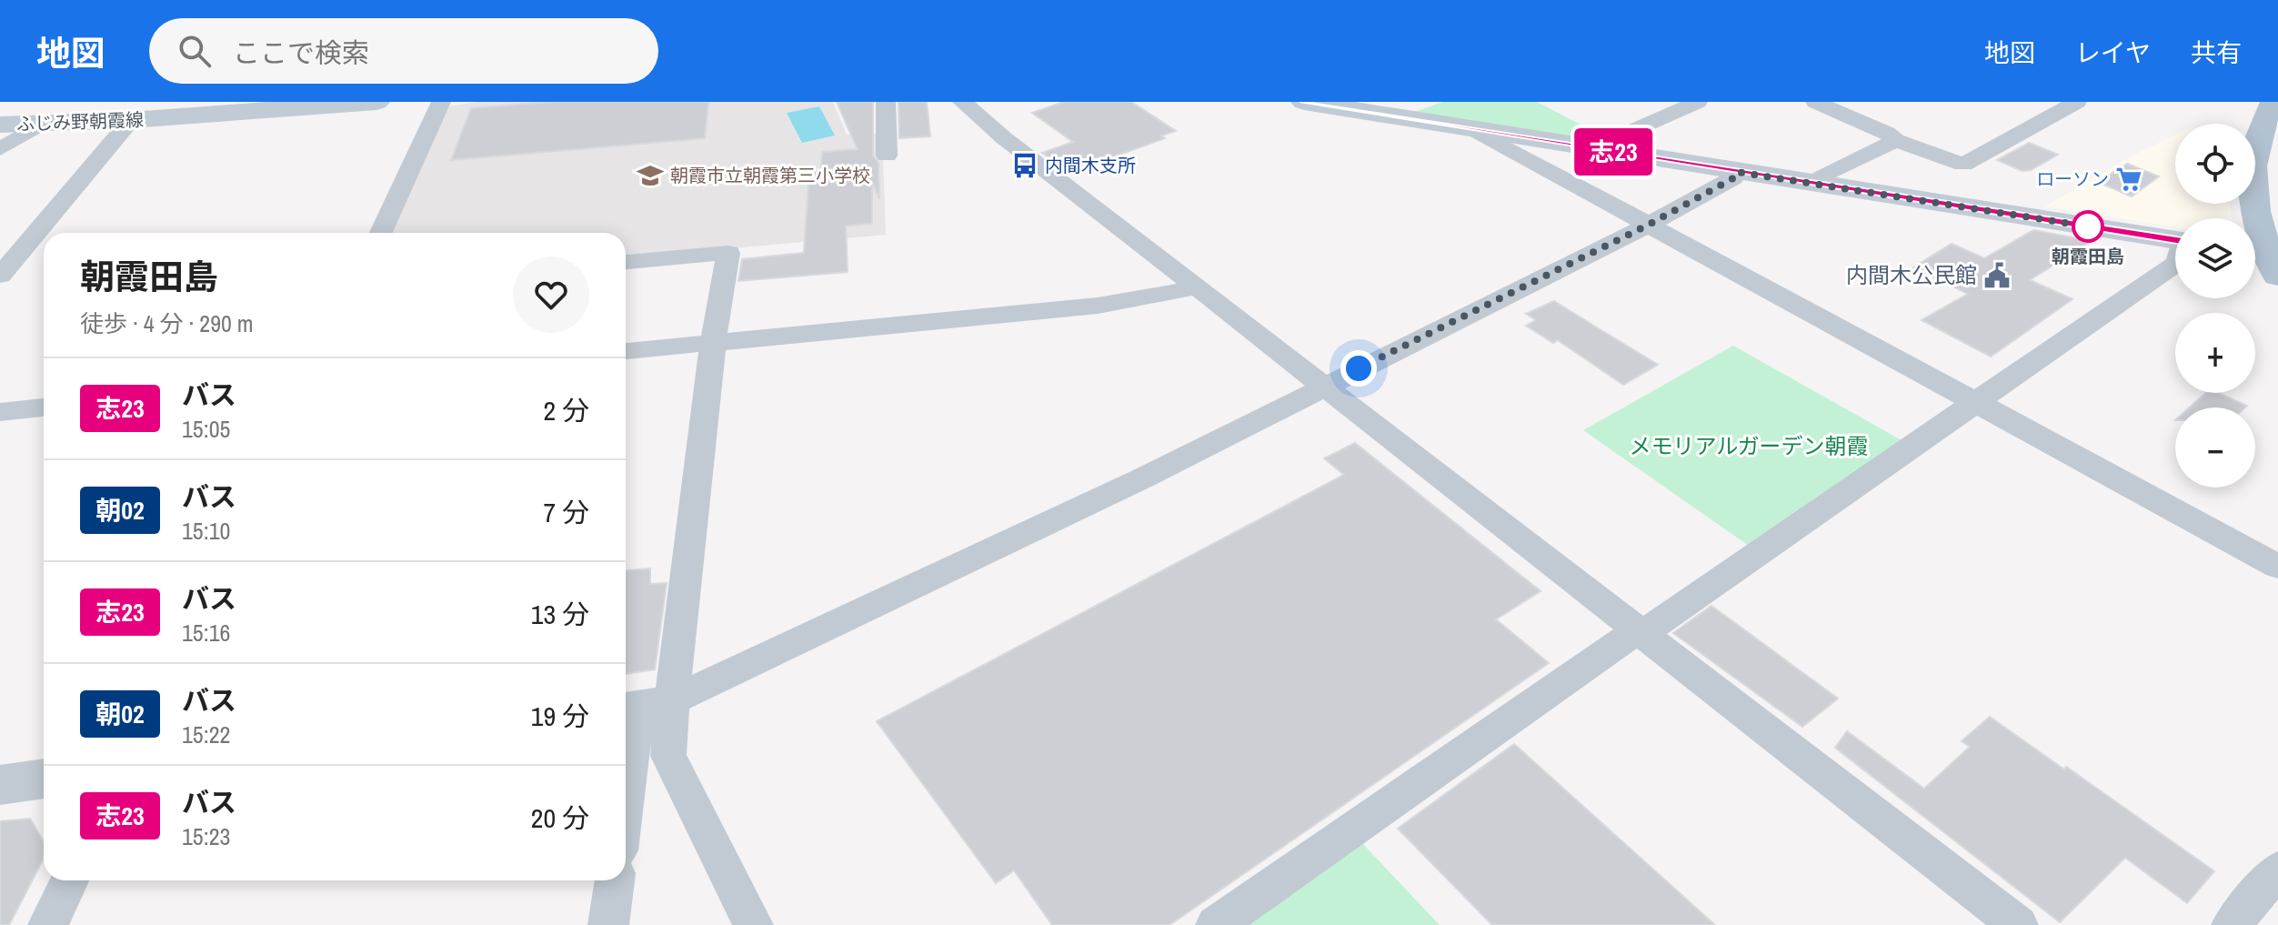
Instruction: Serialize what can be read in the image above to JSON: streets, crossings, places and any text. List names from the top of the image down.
{
  "streets": {
    "main road": ["ふじみ野朝霞線"]
  },
  "parks": ["メモリアルガーデン朝霞"],
  "places": {
    "bus stop": ["内間木支所"],
    "school or university": ["朝霞市立朝霞第三小学校"],
    "supermarket": ["ローソン"],
    "other": ["朝霞田島"],
    "public building": ["内間木公民館"]
  },
  "lines": ["bus line 志23"],
  "page": {
    "header": "地図",
    "search": "ここで検索",
    "nav": ["地図", "レイヤ", "共有"],
    "on_map": "志23",
    "map_buttons": ["+", "−"],
    "heading": ["朝霞田島", "徒歩 · 4 分 · 290 m"],
    "list": [
      {
        "mark": "志23",
        "name": "バス",
        "note": "15:05",
        "value": "2 分"
      },
      {
        "mark": "朝02",
        "name": "バス",
        "note": "15:10",
        "value": "7 分"
      },
      {
        "mark": "志23",
        "name": "バス",
        "note": "15:16",
        "value": "13 分"
      },
      {
        "mark": "朝02",
        "name": "バス",
        "note": "15:22",
        "value": "19 分"
      },
      {
        "mark": "志23",
        "name": "バス",
        "note": "15:23",
        "value": "20 分"
      }
    ]
  }
}
